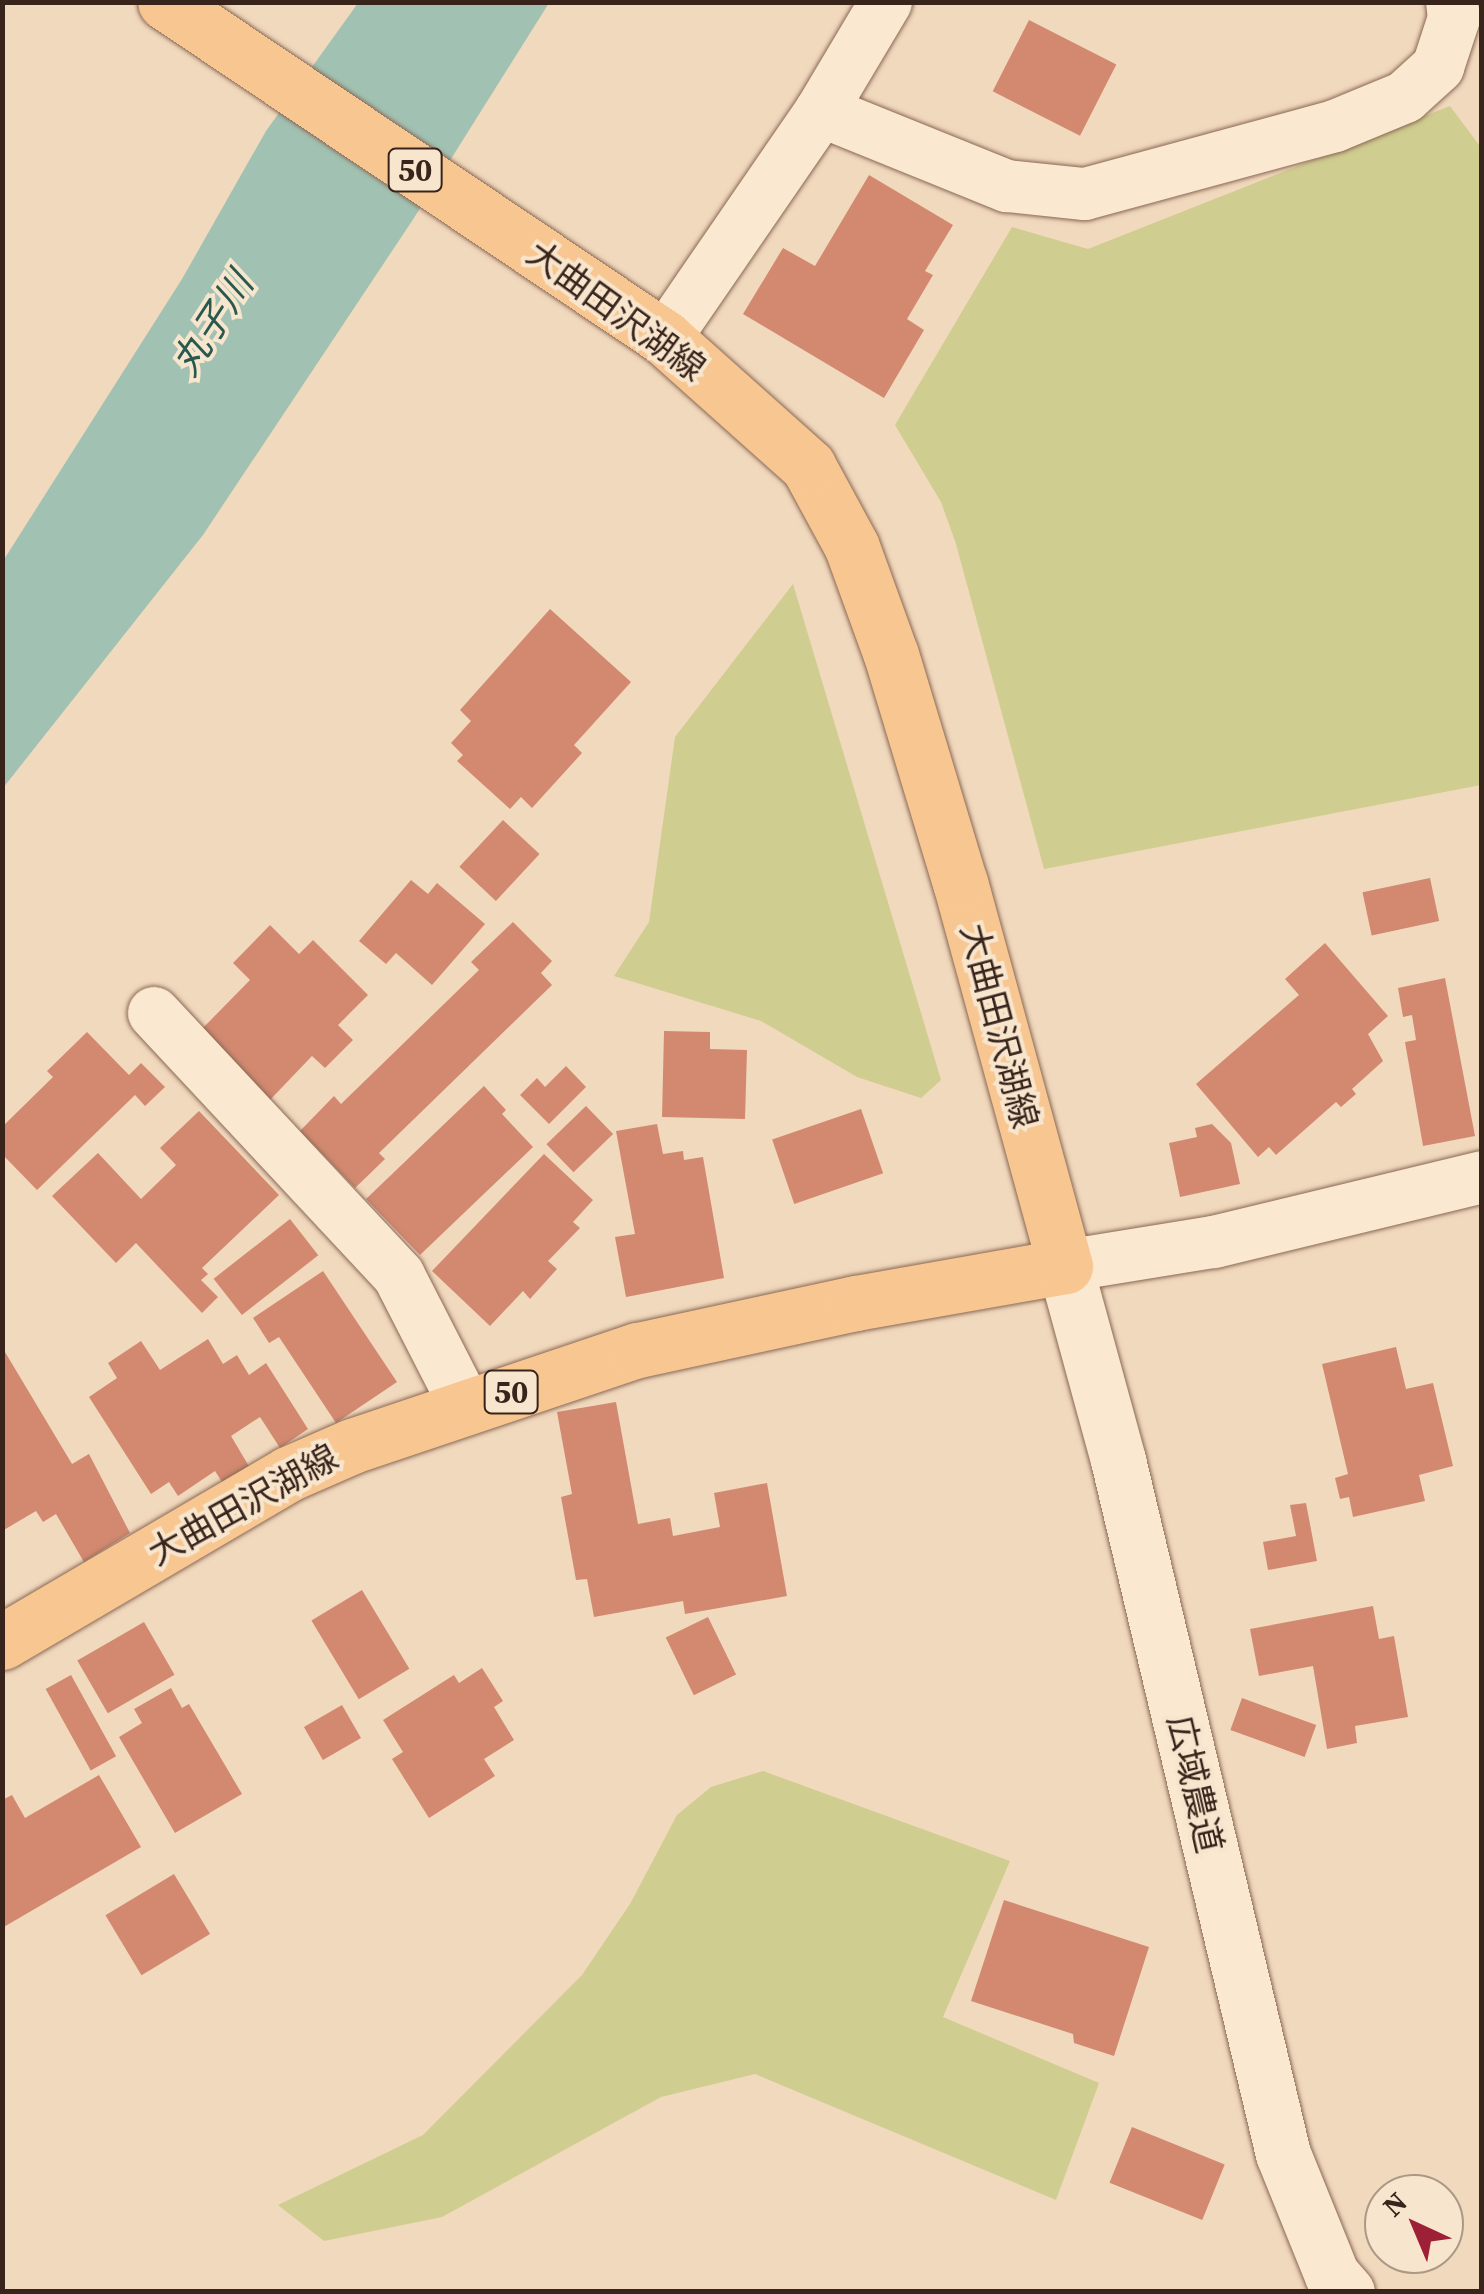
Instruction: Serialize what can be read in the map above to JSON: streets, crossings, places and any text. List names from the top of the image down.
{
  "streets": {
    "main road": ["50", "大曲田沢湖線"],
    "street": ["広域農道"]
  },
  "crossings": [
    ["大曲田沢湖線", "広域農道"]
  ],
  "water": ["丸子川"],
  "north": "top left"
}
